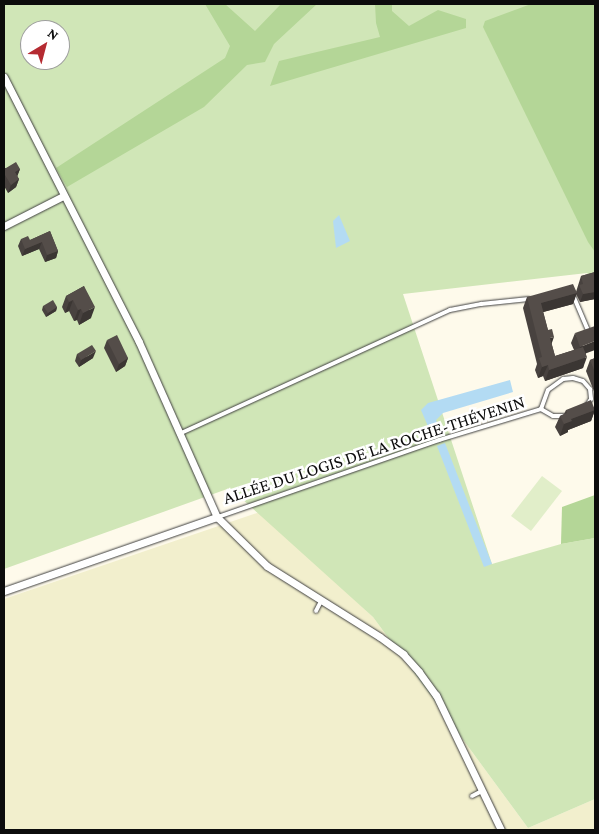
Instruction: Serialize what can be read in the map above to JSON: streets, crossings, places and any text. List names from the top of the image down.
{
  "streets": {
    "lane": ["ALLÉE DU LOGIS DE LA ROCHE-THÉVENIN"]
  },
  "north": "top right"
}
